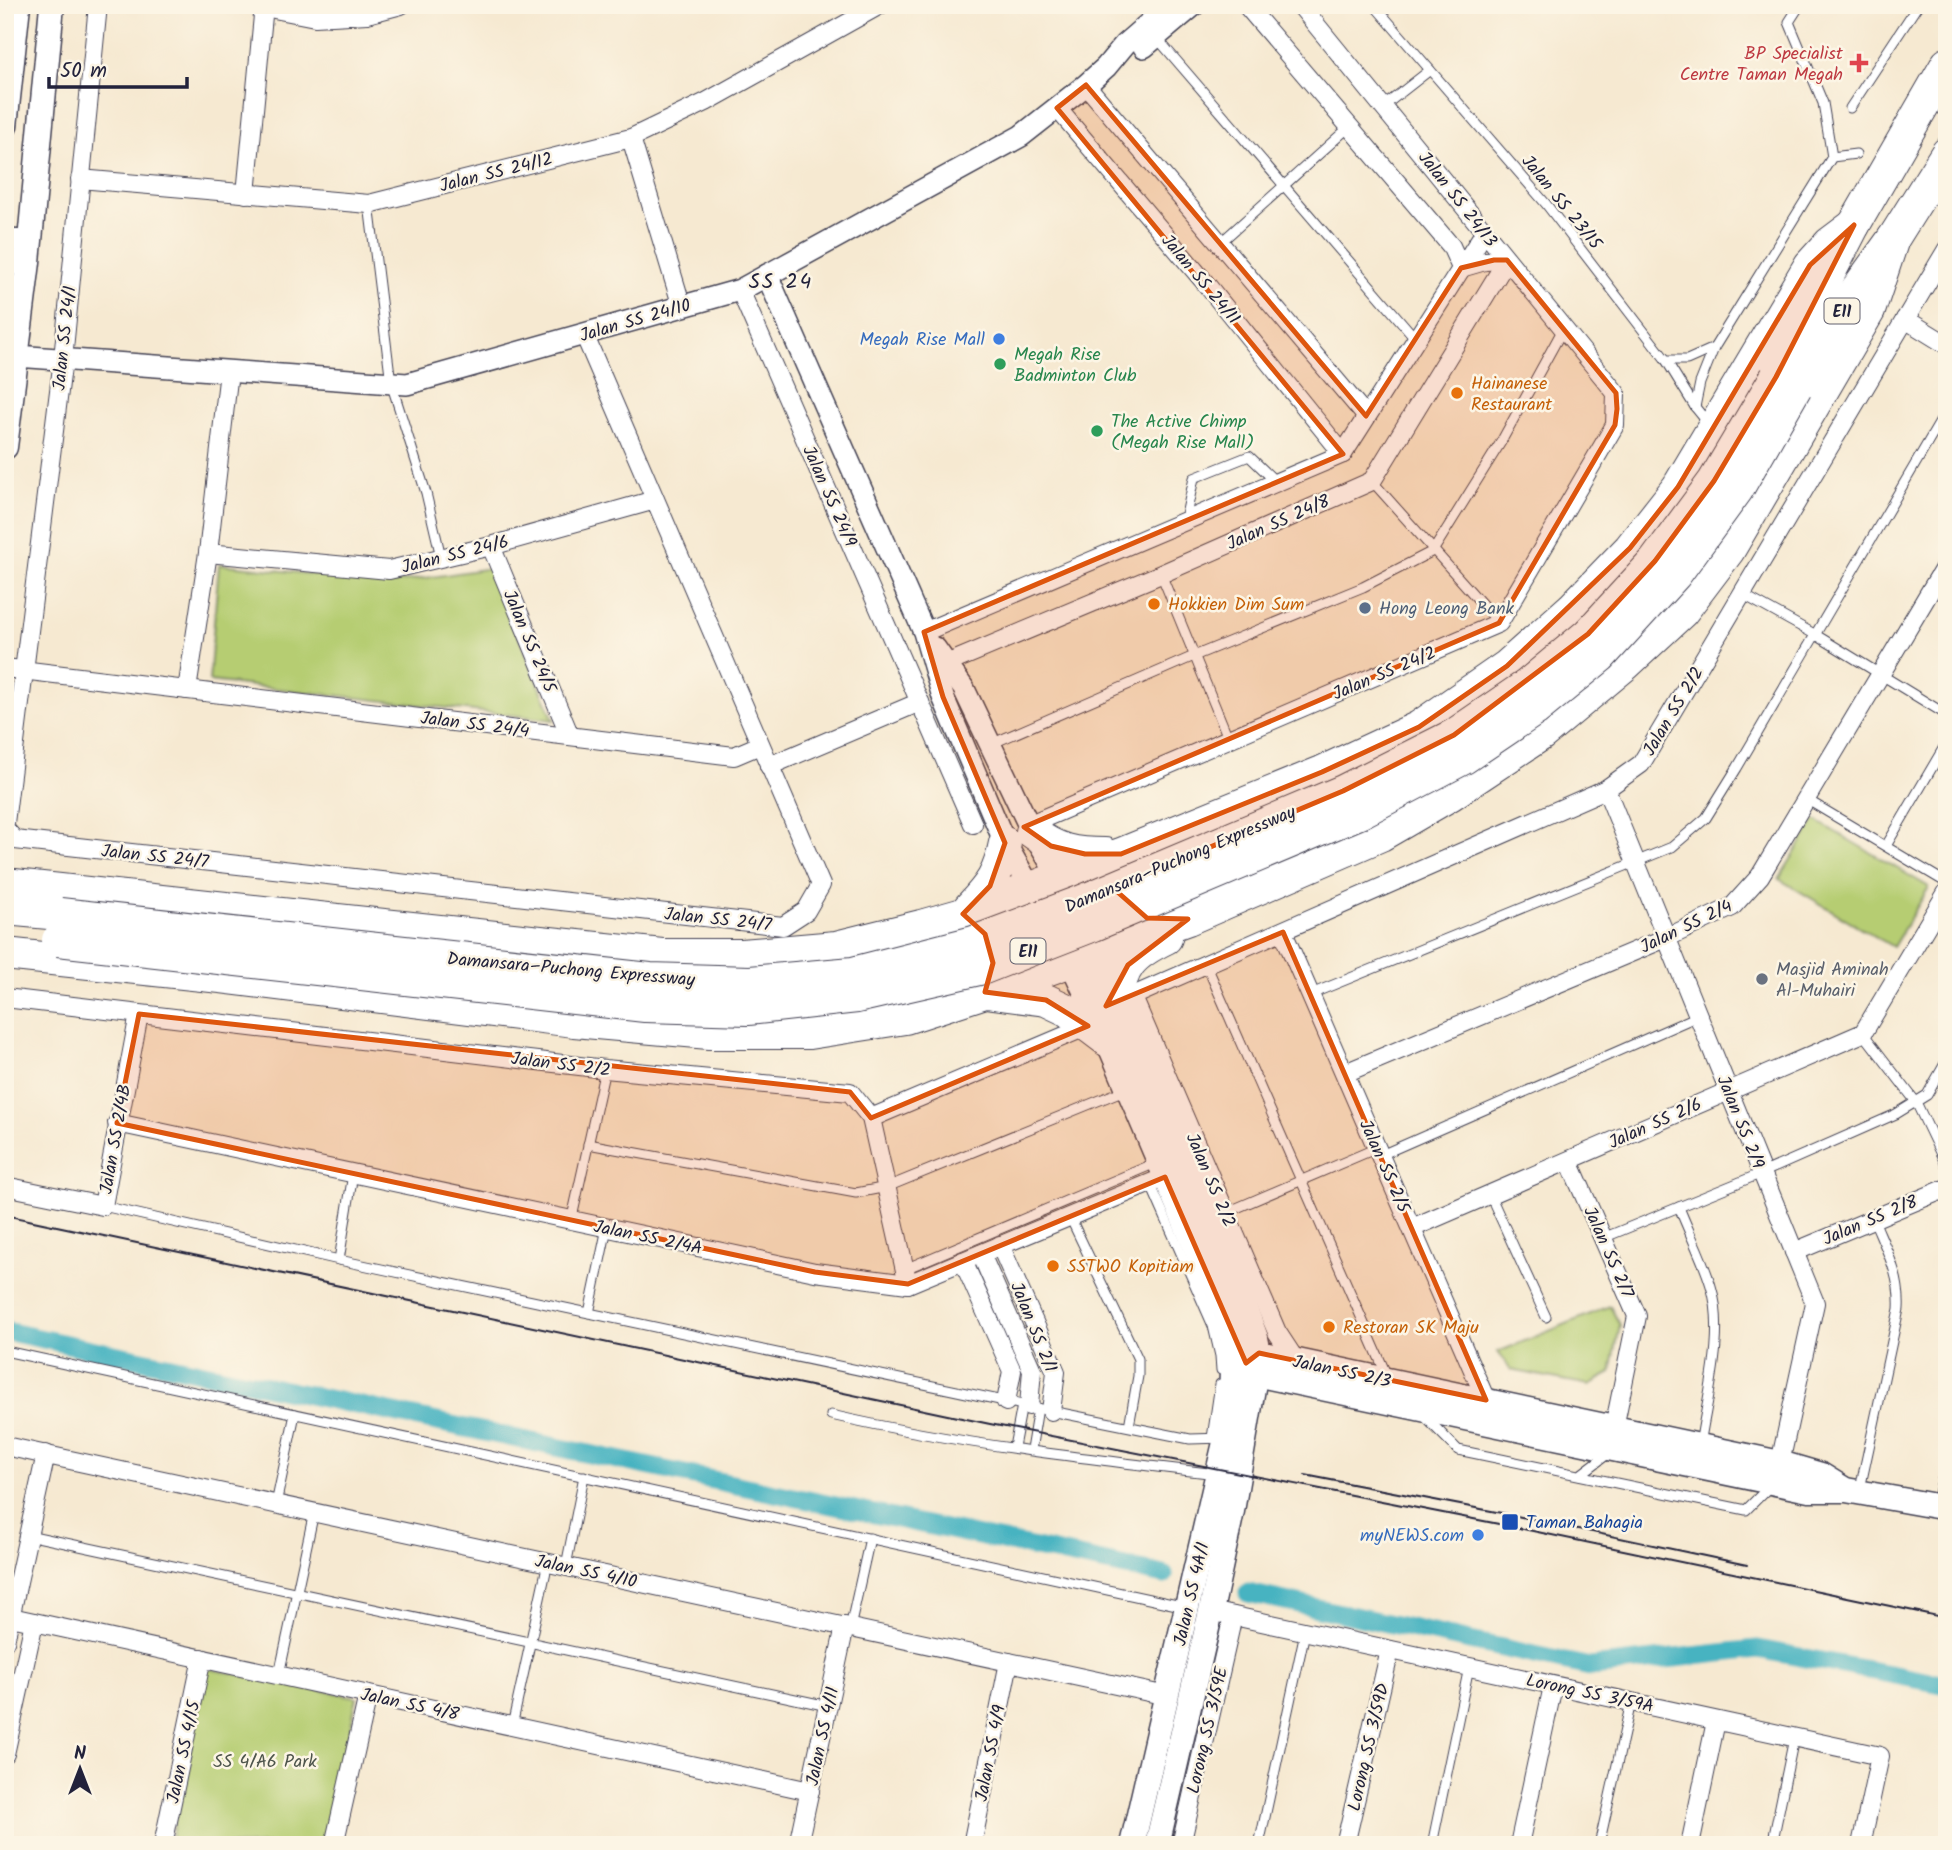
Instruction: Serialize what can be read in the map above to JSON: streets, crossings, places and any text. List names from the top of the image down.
{
  "streets": {
    "highway": ["E11", "Damansara–Puchong Expressway"],
    "main road": ["Jalan SS 2/3", "Jalan SS 4A/1"],
    "street": [
      "Jalan SS 24/12",
      "Jalan SS 24/13",
      "Jalan SS 24/11",
      "Jalan SS 24/10",
      "Jalan SS 24/1",
      "Jalan SS 24/9",
      "Jalan SS 24/8",
      "Jalan SS 24/6",
      "Jalan SS 24/5",
      "Jalan SS 24/2",
      "Jalan SS 2/2",
      "Jalan SS 24/4",
      "Jalan SS 24/7",
      "Jalan SS 2/4",
      "Jalan SS 2/9",
      "Jalan SS 2/6",
      "Jalan SS 2/4B",
      "Jalan SS 2/5",
      "Jalan SS 2/8",
      "Jalan SS 2/4A",
      "Jalan SS 2/7",
      "Jalan SS 2/1",
      "Jalan SS 4/10",
      "Lorong SS 3/59A",
      "Jalan SS 4/8",
      "Lorong SS 3/59E",
      "Jalan SS 4/11",
      "Lorong SS 3/59D",
      "Jalan SS 4/15",
      "Jalan SS 4/9"
    ],
    "lane": ["Jalan SS 23/15"]
  },
  "crossings": [
    ["Jalan SS 24/12", "Jalan SS 24/1"],
    ["Jalan SS 24/13", "Jalan SS 24/2"],
    ["Jalan SS 24/11", "Jalan SS 24/10"],
    ["Jalan SS 24/11", "Jalan SS 24/8"],
    ["E11", "Damansara–Puchong Expressway"],
    ["Jalan SS 24/10", "Jalan SS 24/1"],
    ["Jalan SS 24/10", "Jalan SS 24/9"],
    ["Jalan SS 24/10", "Jalan SS 24/7"],
    ["Jalan SS 24/1", "Jalan SS 24/4"],
    ["Jalan SS 24/9", "Jalan SS 24/8"],
    ["Jalan SS 24/9", "Jalan SS 24/2"],
    ["Jalan SS 24/6", "Jalan SS 24/5"],
    ["Jalan SS 24/6", "Jalan SS 24/7"],
    ["Jalan SS 24/5", "Jalan SS 24/4"],
    ["Jalan SS 2/2", "Jalan SS 2/9"],
    ["Jalan SS 2/2", "Jalan SS 2/4B"],
    ["Jalan SS 2/2", "Jalan SS 2/5"],
    ["Jalan SS 2/2", "Jalan SS 2/3"],
    ["Jalan SS 24/4", "Jalan SS 24/7"],
    ["Jalan SS 2/4", "Jalan SS 2/9"],
    ["Jalan SS 2/4", "Jalan SS 2/5"],
    ["Jalan SS 2/9", "Jalan SS 2/6"],
    ["Jalan SS 2/9", "Jalan SS 2/8"],
    ["Jalan SS 2/9", "Jalan SS 2/3"],
    ["Jalan SS 2/6", "Jalan SS 2/5"],
    ["Jalan SS 2/6", "Jalan SS 2/7"],
    ["Jalan SS 2/4B", "Jalan SS 2/4A"],
    ["Jalan SS 2/5", "Jalan SS 2/3"],
    ["Jalan SS 2/4A", "Jalan SS 2/1"],
    ["Jalan SS 2/7", "Jalan SS 2/3"],
    ["Jalan SS 2/3", "Jalan SS 4A/1"],
    ["Jalan SS 4/10", "Jalan SS 4A/1"],
    ["Jalan SS 4/10", "Jalan SS 4/11"],
    ["Jalan SS 4/10", "Jalan SS 4/9"],
    ["Jalan SS 4A/1", "Lorong SS 3/59A"],
    ["Jalan SS 4A/1", "Lorong SS 3/59E"],
    ["Lorong SS 3/59A", "Lorong SS 3/59E"],
    ["Lorong SS 3/59A", "Lorong SS 3/59D"],
    ["Jalan SS 4/8", "Jalan SS 4/11"],
    ["Jalan SS 4/8", "Jalan SS 4/15"]
  ],
  "districts": ["SS 24"],
  "parks": ["SS 4/A6 Park"],
  "places": {
    "health": ["BP Specialist Centre Taman Megah"],
    "other": [
      "Megah Rise Mall",
      "Megah Rise Badminton Club",
      "Hainanese Restaurant",
      "The Active Chimp (Megah Rise Mall)",
      "Hokkien Dim Sum",
      "Hong Leong Bank",
      "Masjid Aminah Al-Muhairi",
      "SSTWO Kopitiam",
      "Restoran SK Maju",
      "myNEWS.com"
    ],
    "transit": ["Taman Bahagia"]
  },
  "scale_bar": "50 m",
  "north": "top"
}
